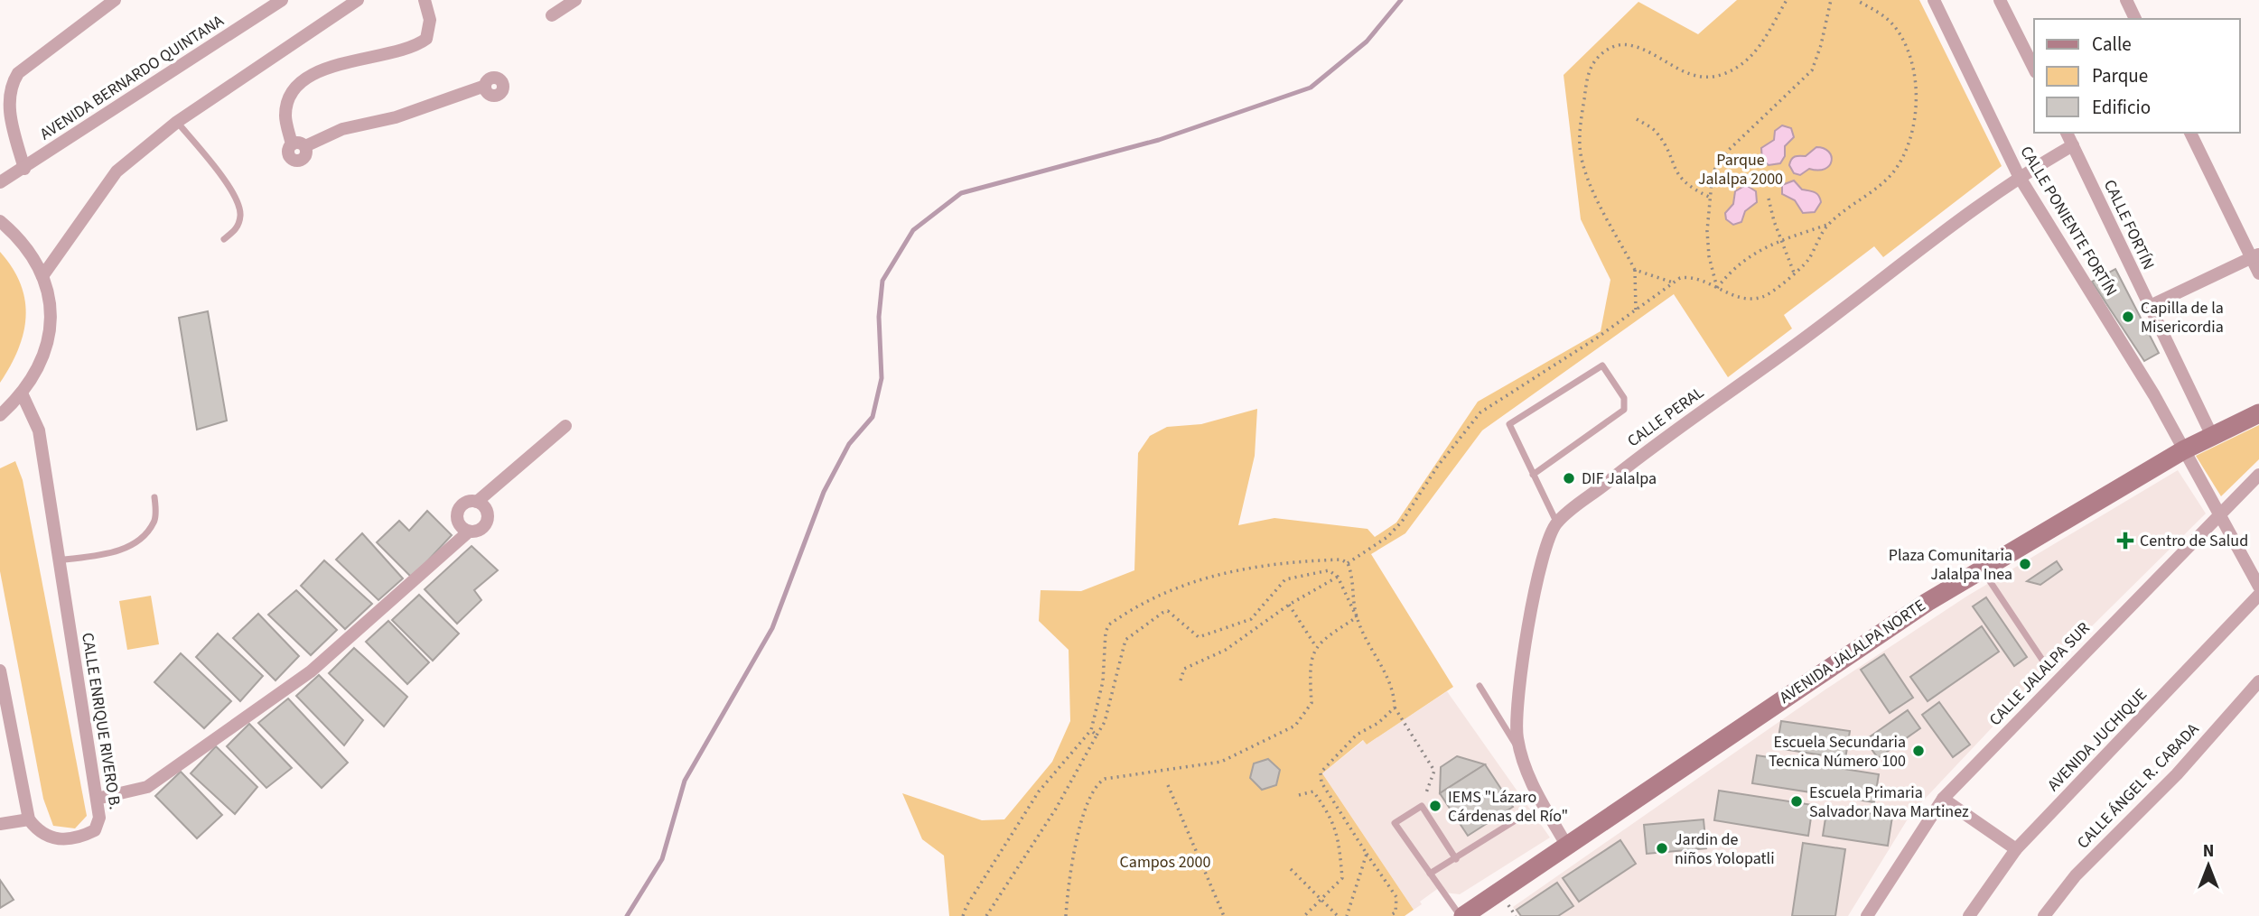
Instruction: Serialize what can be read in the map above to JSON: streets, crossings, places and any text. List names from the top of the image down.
{
  "streets": {
    "street": [
      "AVENIDA BERNARDO QUINTANA",
      "CALLE PONIENTE FORTÍN",
      "CALLE FORTÍN",
      "CALLE PERAL",
      "AVENIDA JALALPA NORTE",
      "CALLE JALALPA SUR",
      "CALLE ENRIQUE RIVERO B.",
      "AVENIDA JUCHIQUE",
      "CALLE ÁNGEL R. CABADA"
    ]
  },
  "crossings": [
    ["CALLE PONIENTE FORTÍN", "CALLE PERAL"],
    ["CALLE PONIENTE FORTÍN", "AVENIDA JALALPA NORTE"],
    ["CALLE PONIENTE FORTÍN", "CALLE JALALPA SUR"],
    ["CALLE FORTÍN", "CALLE PERAL"],
    ["CALLE FORTÍN", "AVENIDA JALALPA NORTE"],
    ["CALLE PERAL", "AVENIDA JALALPA NORTE"]
  ],
  "parks": ["Parque Jalalpa 2000", "Campos 2000"],
  "places": {
    "other": [
      "Capilla de la Misericordia",
      "DIF Jalalpa",
      "Plaza Comunitaria Jalalpa Inea",
      "Escuela Secundaria Tecnica Número 100",
      "Escuela Primaria Salvador Nava Martinez",
      "IEMS \"Lázaro Cárdenas del Río\"",
      "Jardin de niños Yolopatli"
    ],
    "health": ["Centro de Salud"]
  },
  "legend": ["Calle", "Parque", "Edificio"],
  "north": "top"
}
